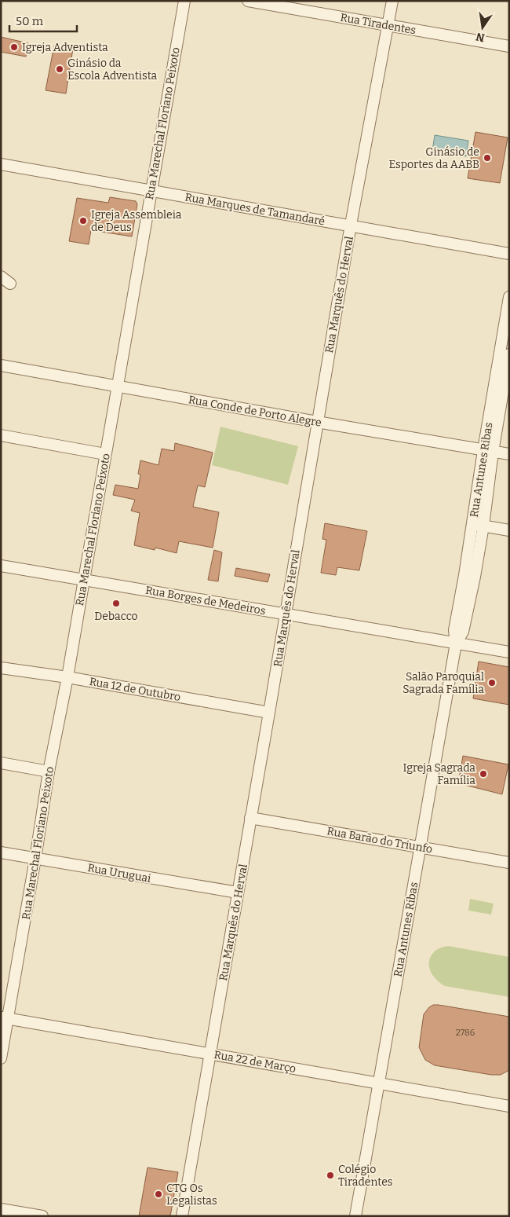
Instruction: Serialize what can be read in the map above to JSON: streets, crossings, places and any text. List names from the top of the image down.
{
  "streets": {
    "street": [
      "Rua Tiradentes",
      "Rua Marechal Floriano Peixoto",
      "Rua Marques de Tamandaré",
      "Rua Marquês do Herval",
      "Rua Conde de Porto Alegre",
      "Rua Antunes Ribas",
      "Rua Borges de Medeiros",
      "Rua 12 de Outubro",
      "Rua Barão do Triunfo",
      "Rua Uruguai",
      "Rua 22 de Março"
    ]
  },
  "crossings": [
    ["Rua Tiradentes", "Rua Marquês do Herval"],
    ["Rua Marechal Floriano Peixoto", "Rua Marques de Tamandaré"],
    ["Rua Marechal Floriano Peixoto", "Rua Conde de Porto Alegre"],
    ["Rua Marechal Floriano Peixoto", "Rua Borges de Medeiros"],
    ["Rua Marechal Floriano Peixoto", "Rua 12 de Outubro"],
    ["Rua Marechal Floriano Peixoto", "Rua Uruguai"],
    ["Rua Marechal Floriano Peixoto", "Rua 22 de Março"],
    ["Rua Marques de Tamandaré", "Rua Marquês do Herval"],
    ["Rua Marquês do Herval", "Rua Conde de Porto Alegre"],
    ["Rua Marquês do Herval", "Rua Borges de Medeiros"],
    ["Rua Marquês do Herval", "Rua 12 de Outubro"],
    ["Rua Marquês do Herval", "Rua Barão do Triunfo"],
    ["Rua Marquês do Herval", "Rua Uruguai"],
    ["Rua Marquês do Herval", "Rua 22 de Março"],
    ["Rua Conde de Porto Alegre", "Rua Antunes Ribas"],
    ["Rua Antunes Ribas", "Rua Borges de Medeiros"],
    ["Rua Antunes Ribas", "Rua Barão do Triunfo"],
    ["Rua Antunes Ribas", "Rua 22 de Março"]
  ],
  "places": [
    "Igreja Adventista",
    "Ginásio da Escola Adventista",
    "Ginásio de Esportes da AABB",
    "Igreja Assembleia de Deus",
    "Debacco",
    "Salão Paroquial Sagrada Família",
    "Igreja Sagrada Família",
    "Colégio Tiradentes",
    "CTG Os Legalistas"
  ],
  "house_numbers": ["2786"],
  "scale_bar": "50 m",
  "north": "bottom"
}
